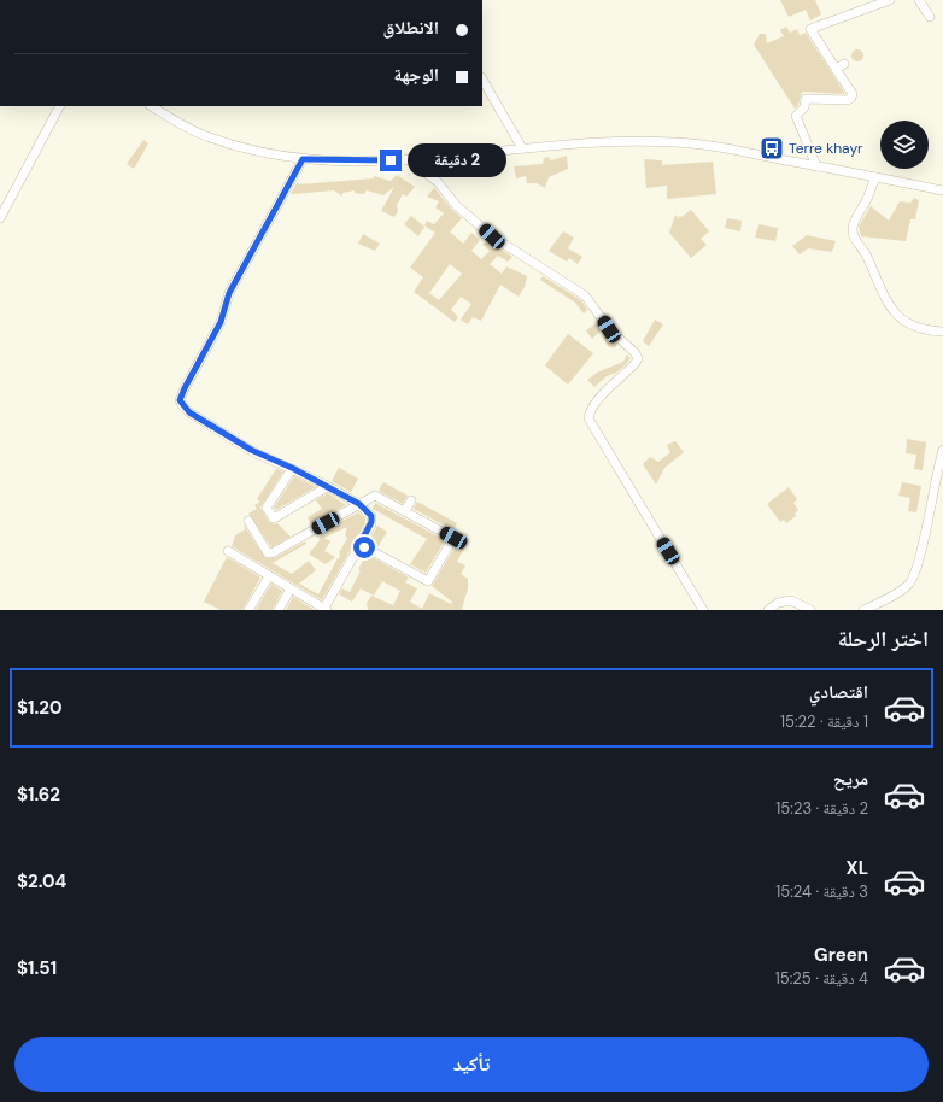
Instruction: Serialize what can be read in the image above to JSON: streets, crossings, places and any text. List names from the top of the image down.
{
  "places": {
    "bus stop": ["Terre khayr"]
  },
  "page": {
    "banner": ["الانطلاق", "الوجهة"],
    "bubble": "2 دقيقة",
    "heading": "اختر الرحلة",
    "list": [
      {
        "name": "اقتصادي",
        "note": "1 دقيقة · 15:22",
        "value": "$1.20"
      },
      {
        "name": "مريح",
        "note": "2 دقيقة · 15:23",
        "value": "$1.62"
      },
      {
        "name": "XL",
        "note": "3 دقيقة · 15:24",
        "value": "$2.04"
      },
      {
        "name": "Green",
        "note": "4 دقيقة · 15:25",
        "value": "$1.51"
      }
    ],
    "buttons": "تأكيد"
  }
}
